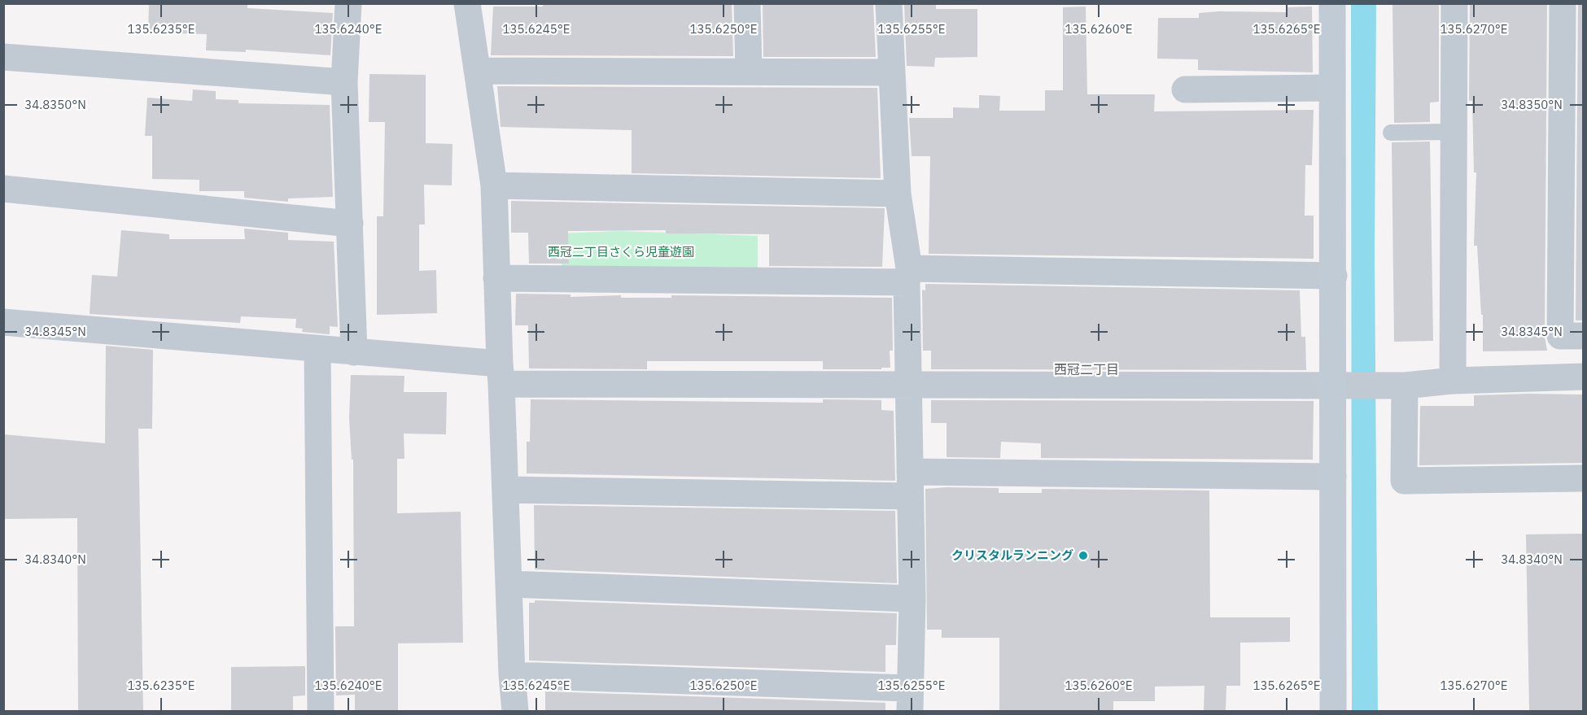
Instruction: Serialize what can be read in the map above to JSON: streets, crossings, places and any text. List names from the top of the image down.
{
  "districts": ["西冠二丁目"],
  "parks": ["西冠二丁目さくら児童遊園"],
  "places": ["クリスタルランニング"],
  "coordinates": [
    "135.6235°E",
    "135.6240°E",
    "135.6245°E",
    "135.6250°E",
    "135.6255°E",
    "135.6260°E",
    "135.6265°E",
    "135.6270°E",
    "34.8350°N",
    "34.8345°N",
    "34.8340°N"
  ]
}
